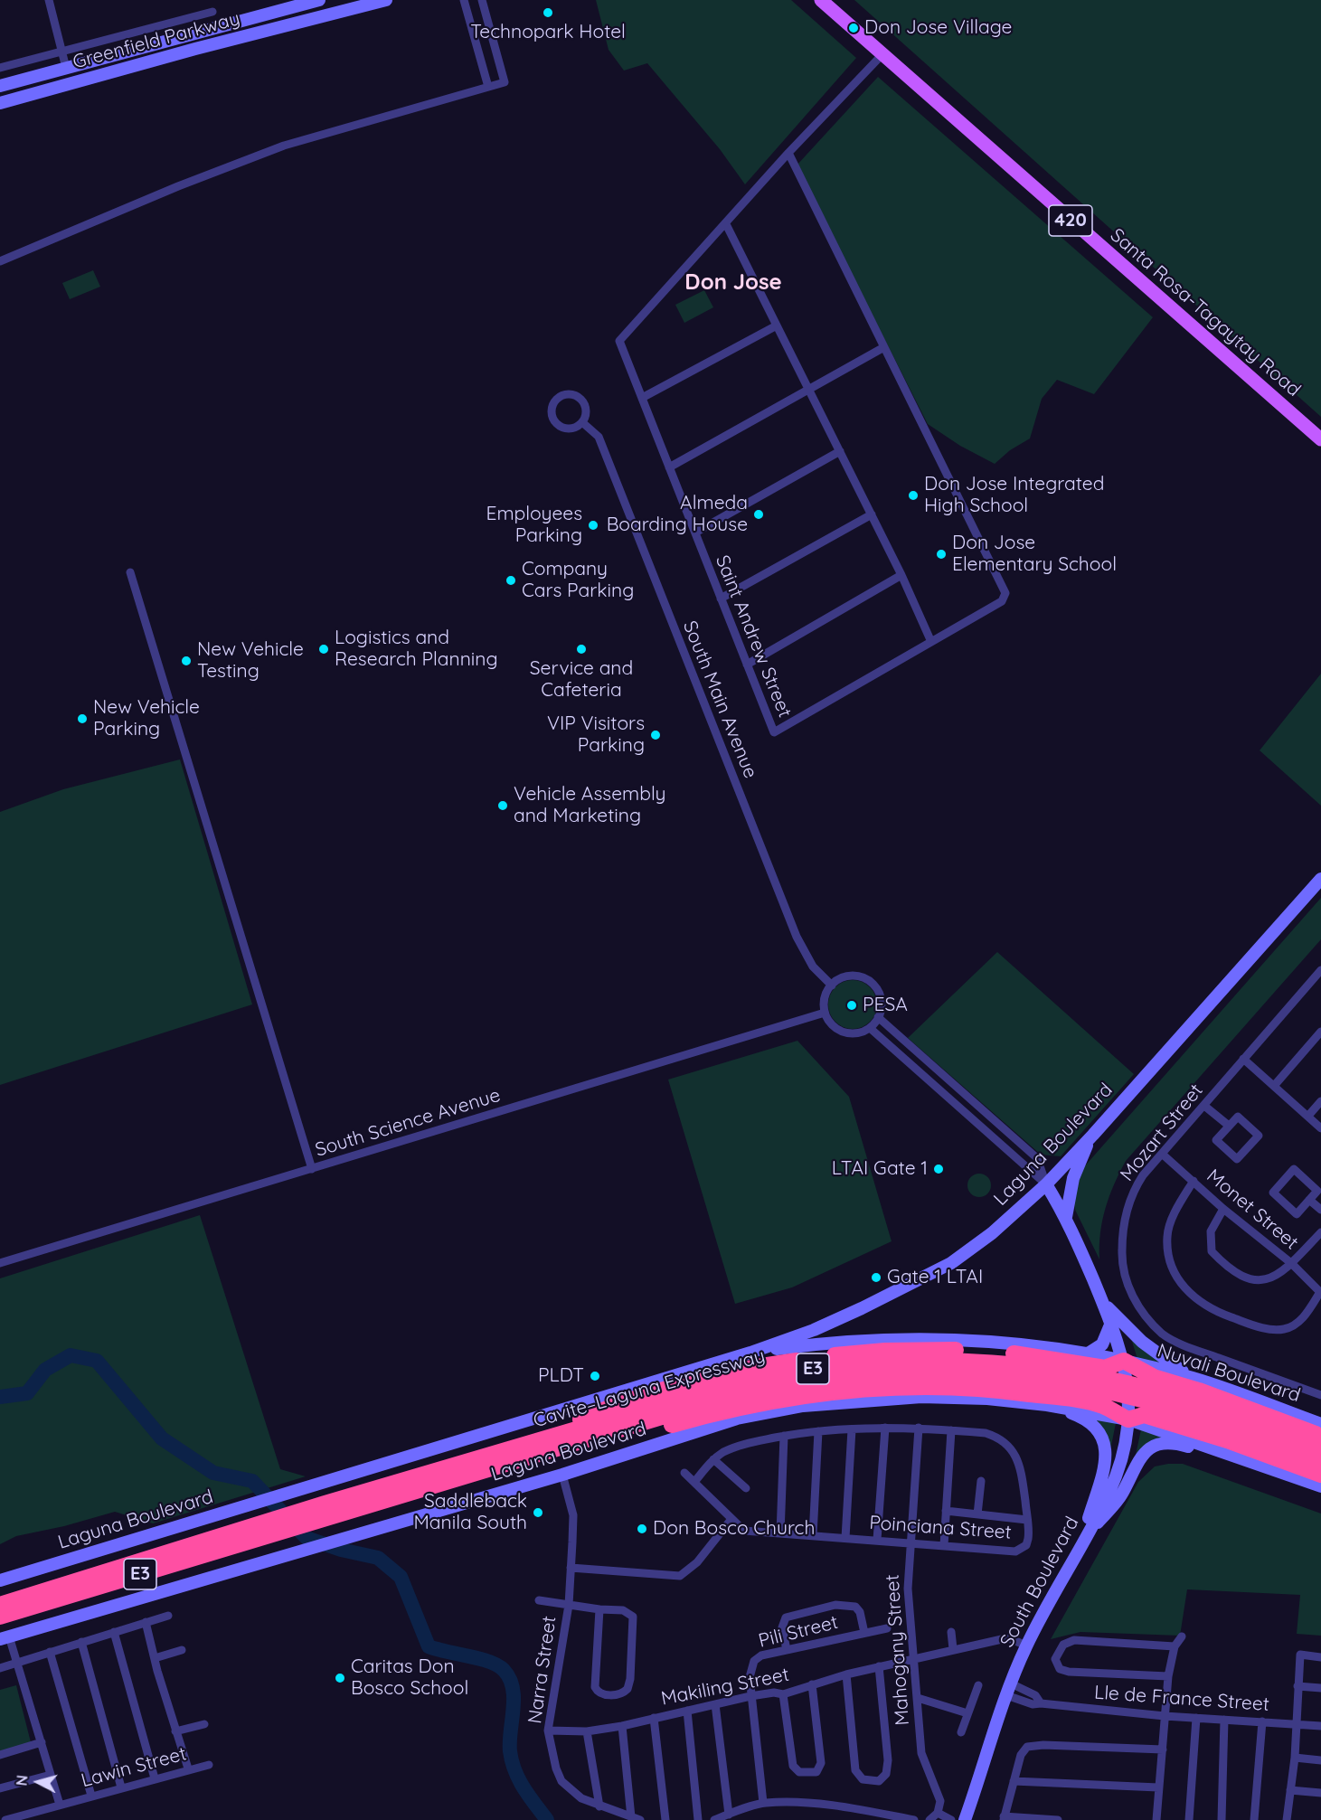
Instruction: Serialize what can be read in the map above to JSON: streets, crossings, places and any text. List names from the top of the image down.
{
  "streets": {
    "highway": ["E3", "Cavite–Laguna Expressway"],
    "main road": [
      "Greenfield Parkway",
      "420",
      "Santa Rosa-Tagaytay Road",
      "Laguna Boulevard",
      "Nuvali Boulevard",
      "South Boulevard"
    ],
    "street": [
      "Saint Andrew Street",
      "South Main Avenue",
      "South Science Avenue",
      "Mozart Street",
      "Monet Street",
      "Poinciana Street",
      "Pili Street",
      "Mahogany Street",
      "Narra Street",
      "Makiling Street",
      "Lle de France Street",
      "Lawin Street"
    ]
  },
  "crossings": [
    ["South Main Avenue", "South Science Avenue"],
    ["Mozart Street", "Monet Street"],
    ["Laguna Boulevard", "Nuvali Boulevard"],
    ["Laguna Boulevard", "South Boulevard"],
    ["Laguna Boulevard", "Narra Street"],
    ["Nuvali Boulevard", "South Boulevard"],
    ["Poinciana Street", "Mahogany Street"],
    ["South Boulevard", "Makiling Street"],
    ["South Boulevard", "Lle de France Street"],
    ["Pili Street", "Makiling Street"],
    ["Mahogany Street", "Makiling Street"],
    ["Narra Street", "Makiling Street"]
  ],
  "districts": ["Don Jose"],
  "places": [
    "Technopark Hotel",
    "Don Jose Village",
    "Don Jose Integrated High School",
    "Almeda Boarding House",
    "Employees Parking",
    "Don Jose Elementary School",
    "Company Cars Parking",
    "Logistics and Research Planning",
    "Service and Cafeteria",
    "New Vehicle Testing",
    "New Vehicle Parking",
    "VIP Visitors Parking",
    "Vehicle Assembly and Marketing",
    "PESA",
    "LTAI Gate 1",
    "Gate 1 LTAI",
    "PLDT",
    "Saddleback Manila South",
    "Don Bosco Church",
    "Caritas Don Bosco School"
  ],
  "north": "left"
}
